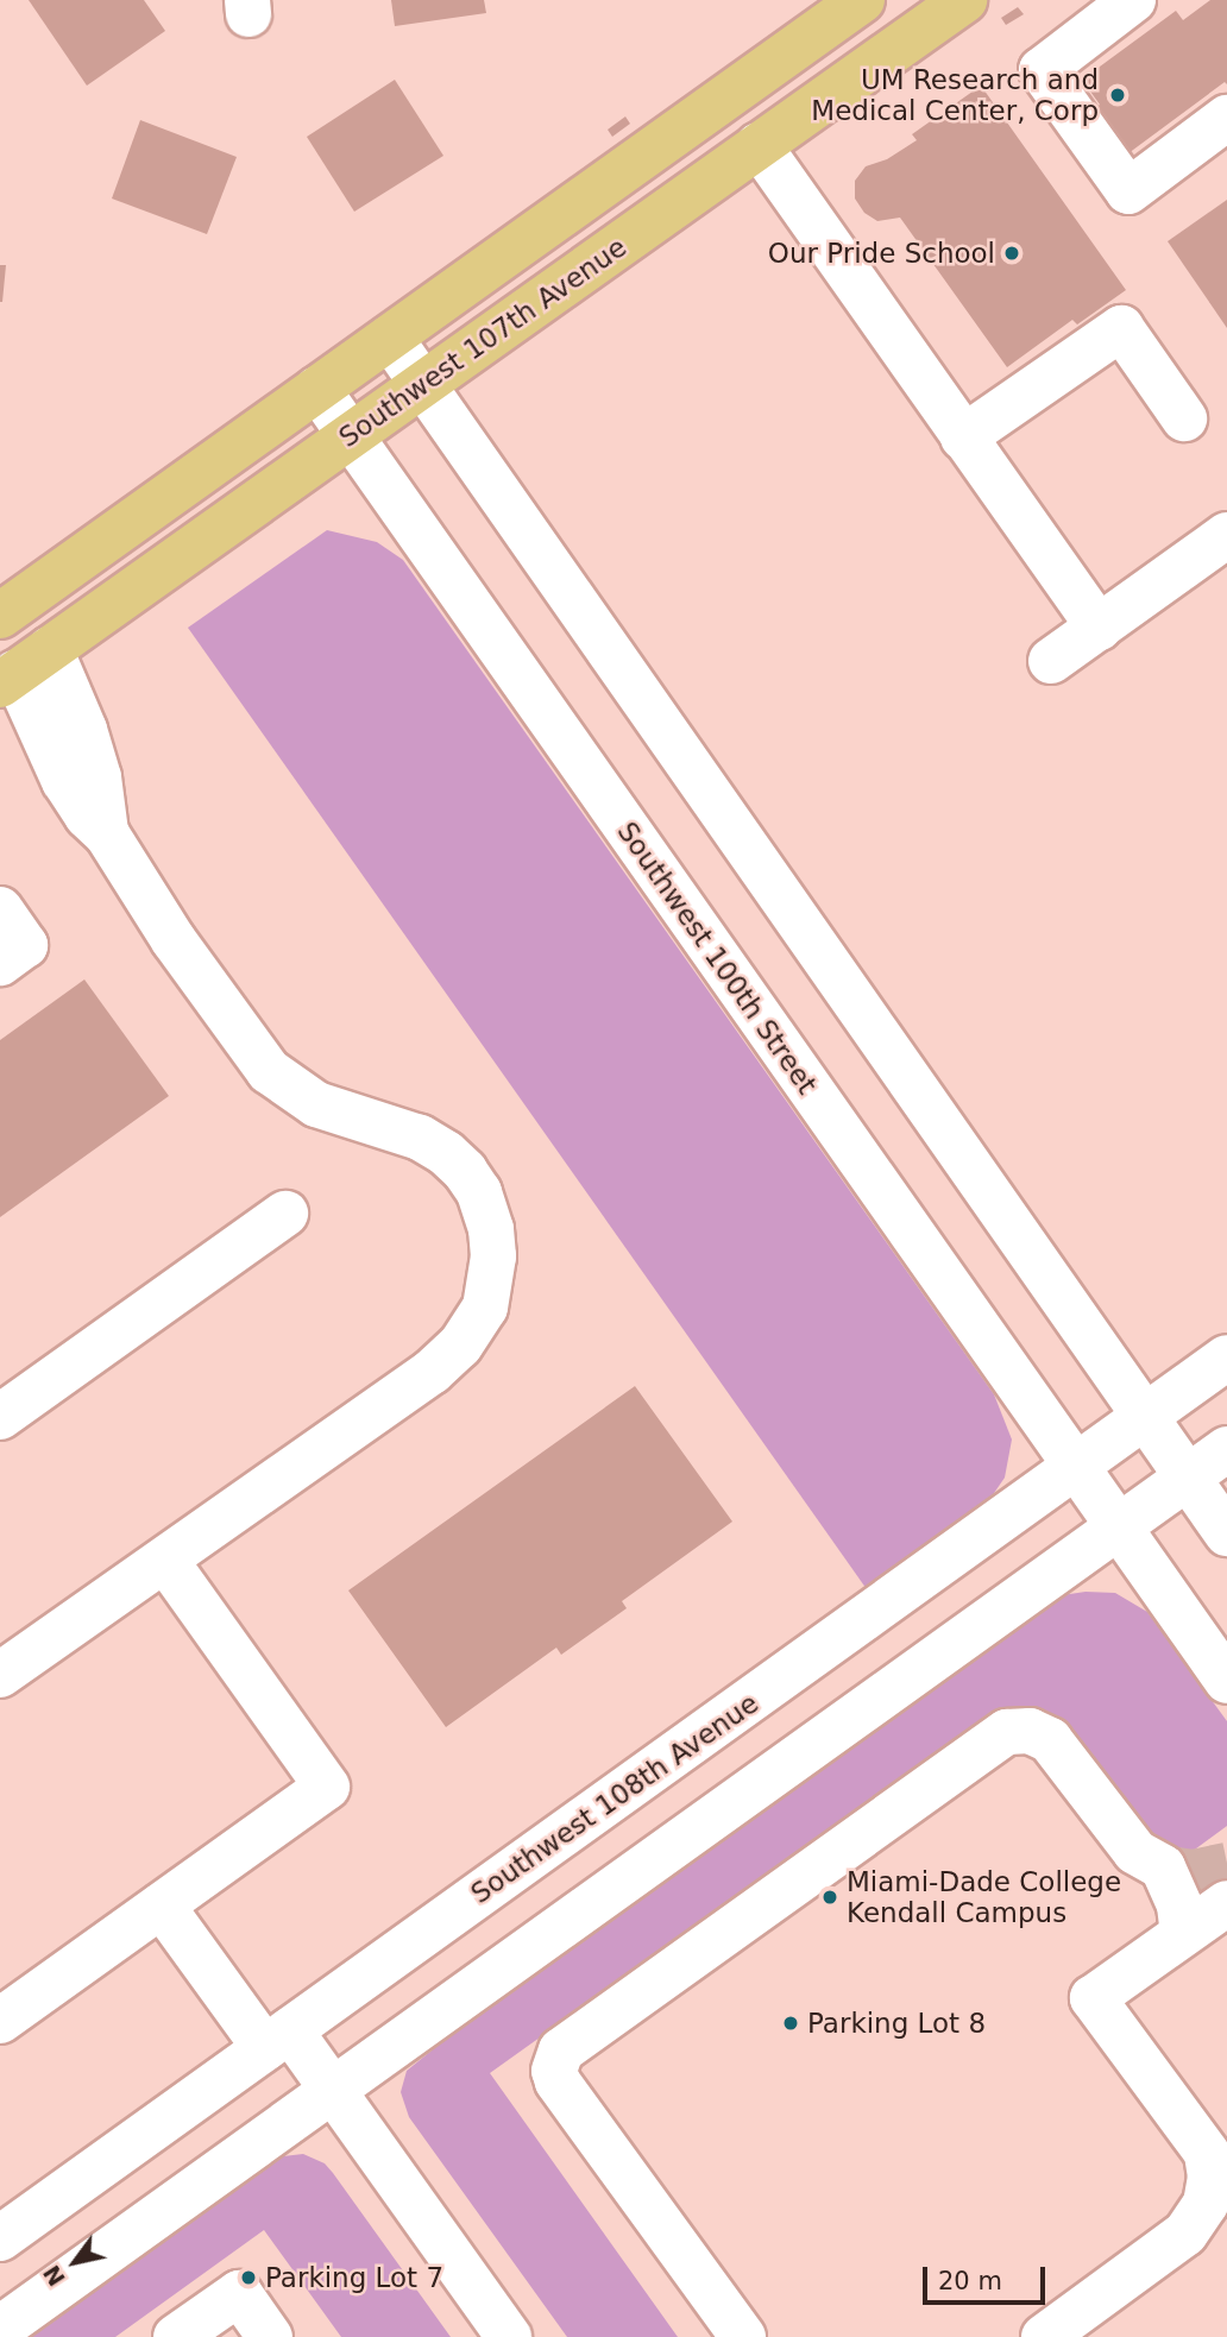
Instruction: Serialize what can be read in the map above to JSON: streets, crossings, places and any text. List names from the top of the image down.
{
  "streets": {
    "main road": ["Southwest 107th Avenue"],
    "street": ["Southwest 100th Street", "Southwest 108th Avenue"]
  },
  "crossings": [
    ["Southwest 107th Avenue", "Southwest 100th Street"],
    ["Southwest 100th Street", "Southwest 108th Avenue"]
  ],
  "places": [
    "UM Research and Medical Center, Corp",
    "Our Pride School",
    "Miami-Dade College Kendall Campus",
    "Parking Lot 8",
    "Parking Lot 7"
  ],
  "scale_bar": "20 m",
  "north": "bottom left"
}
